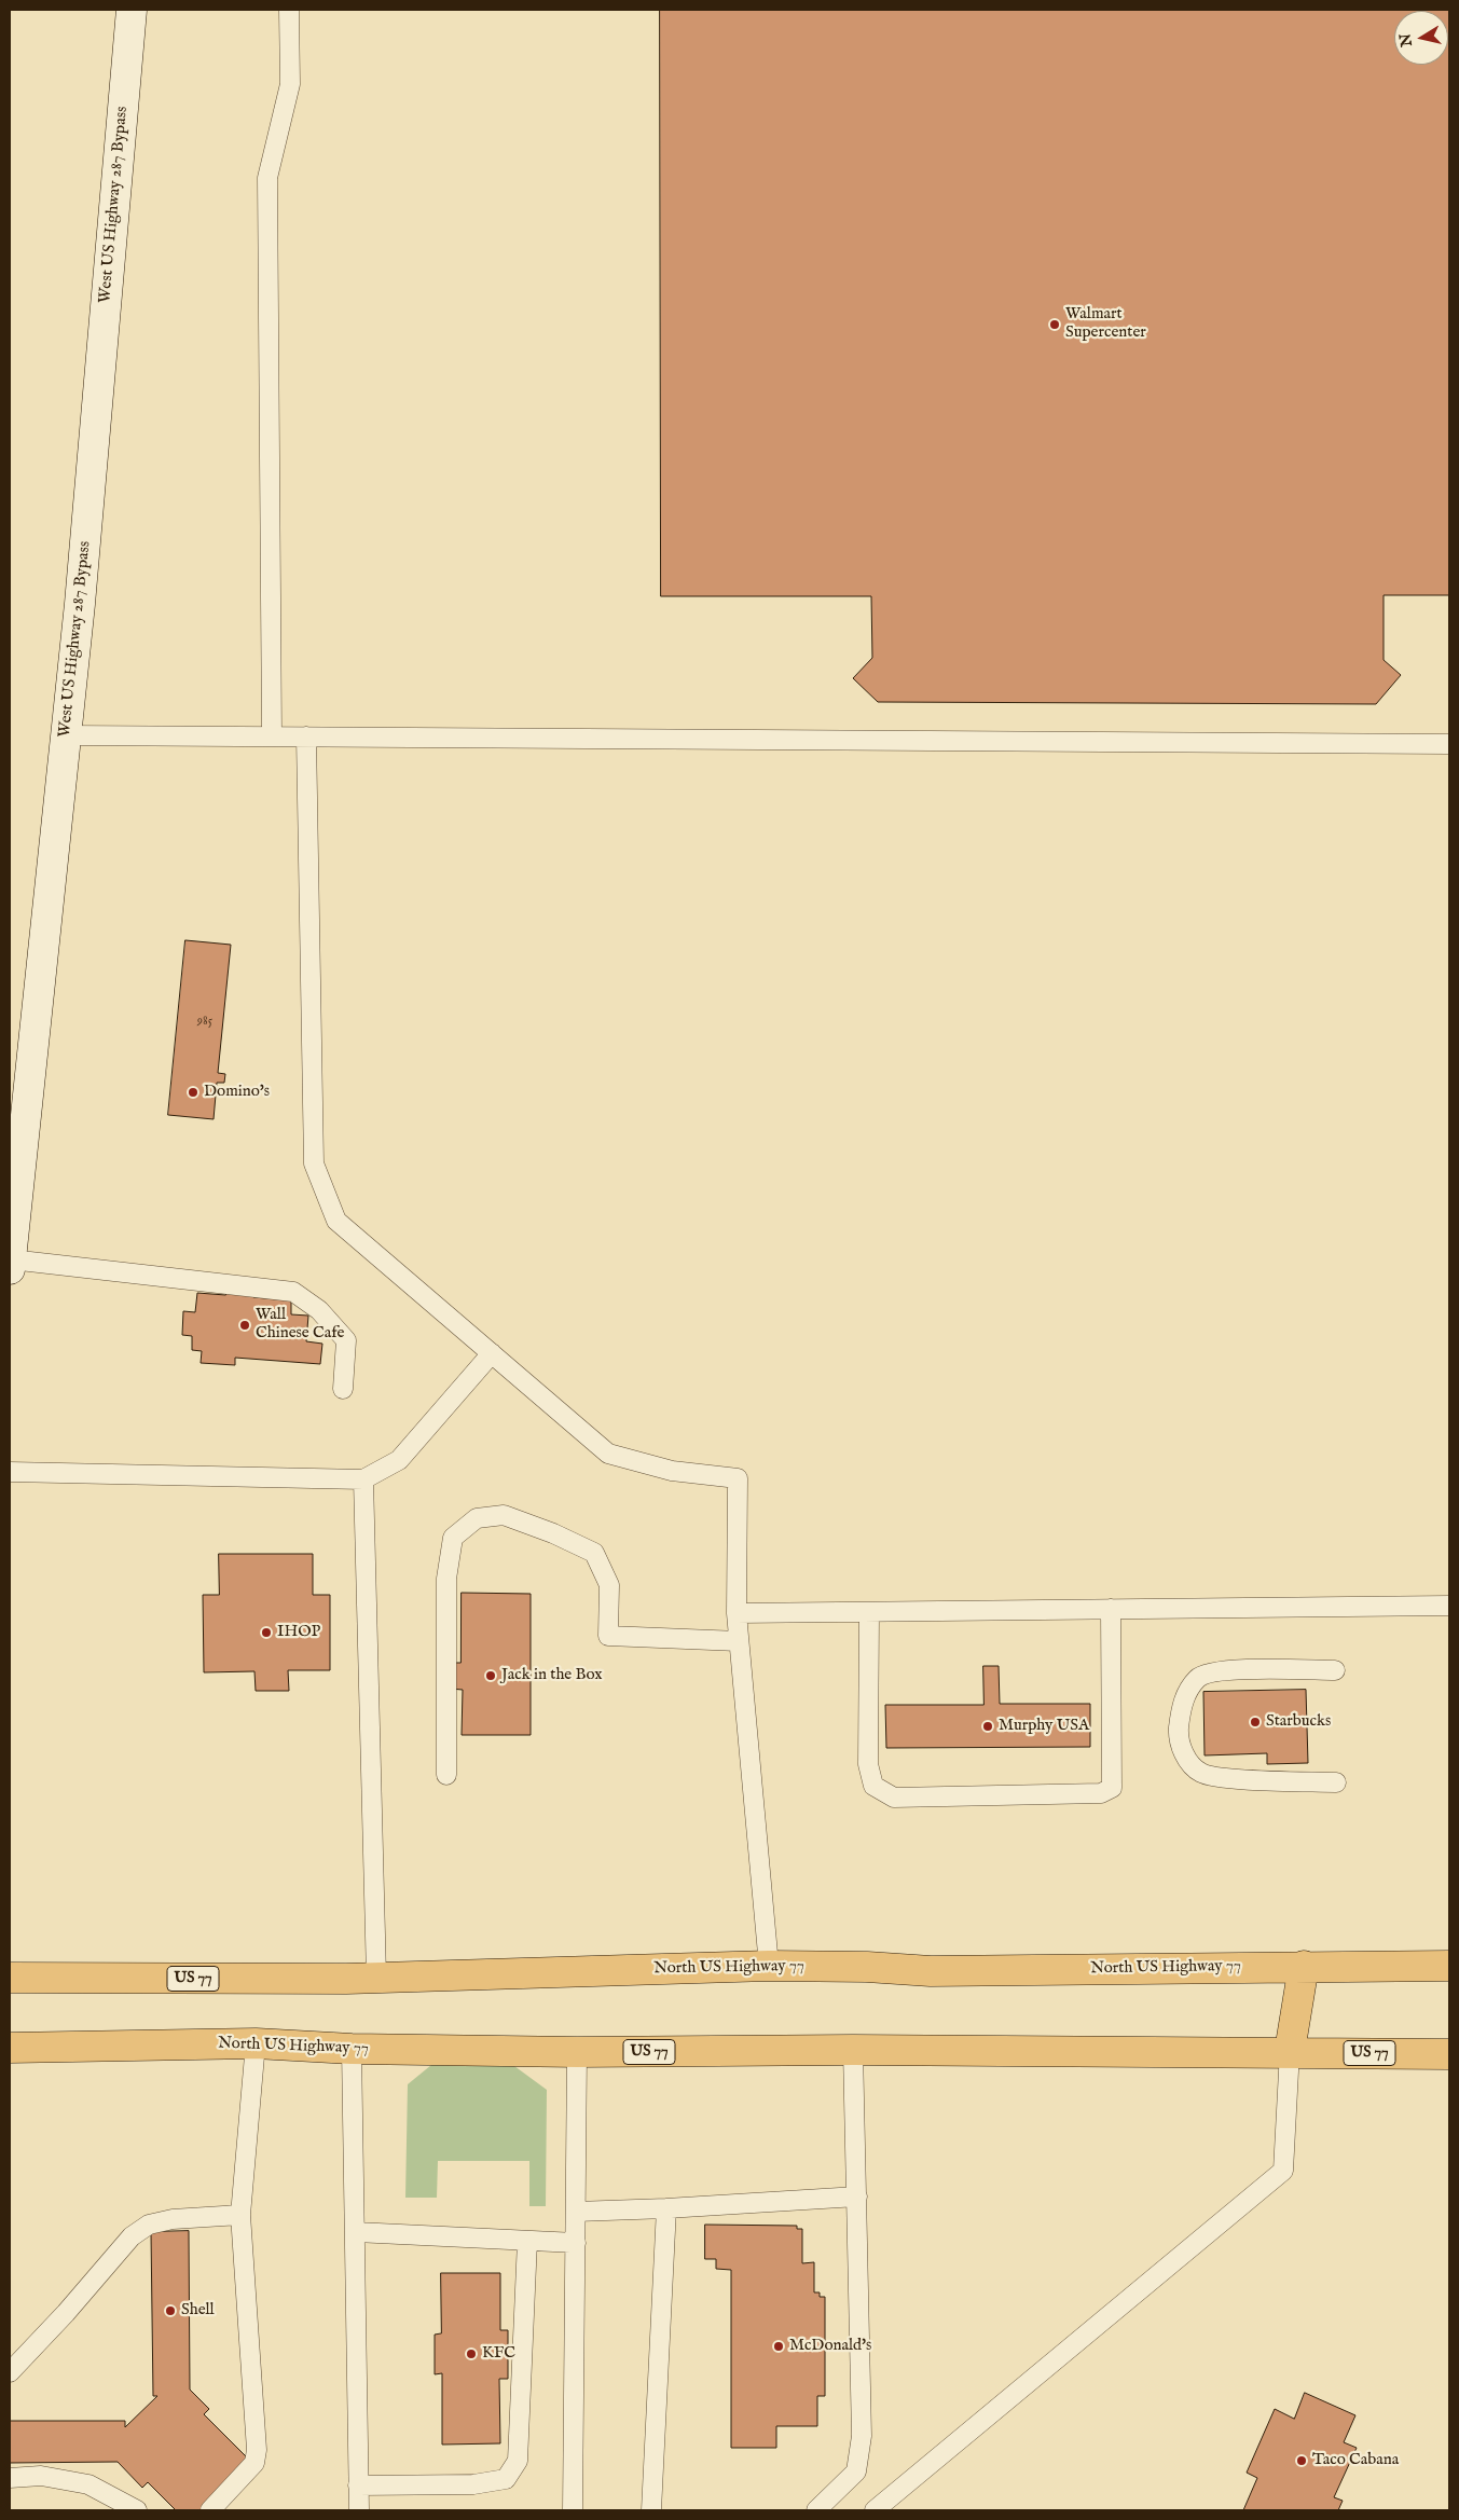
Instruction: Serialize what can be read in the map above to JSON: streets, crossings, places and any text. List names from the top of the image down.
{
  "streets": {
    "main road": ["West US Highway 287 Bypass", "North US Highway 77", "US 77"]
  },
  "places": [
    "Walmart Supercenter",
    "Domino's",
    "Wall Chinese Cafe",
    "IHOP",
    "Jack in the Box",
    "Starbucks",
    "Murphy USA",
    "Shell",
    "McDonald's",
    "KFC",
    "Taco Cabana"
  ],
  "house_numbers": ["985"],
  "north": "left"
}
